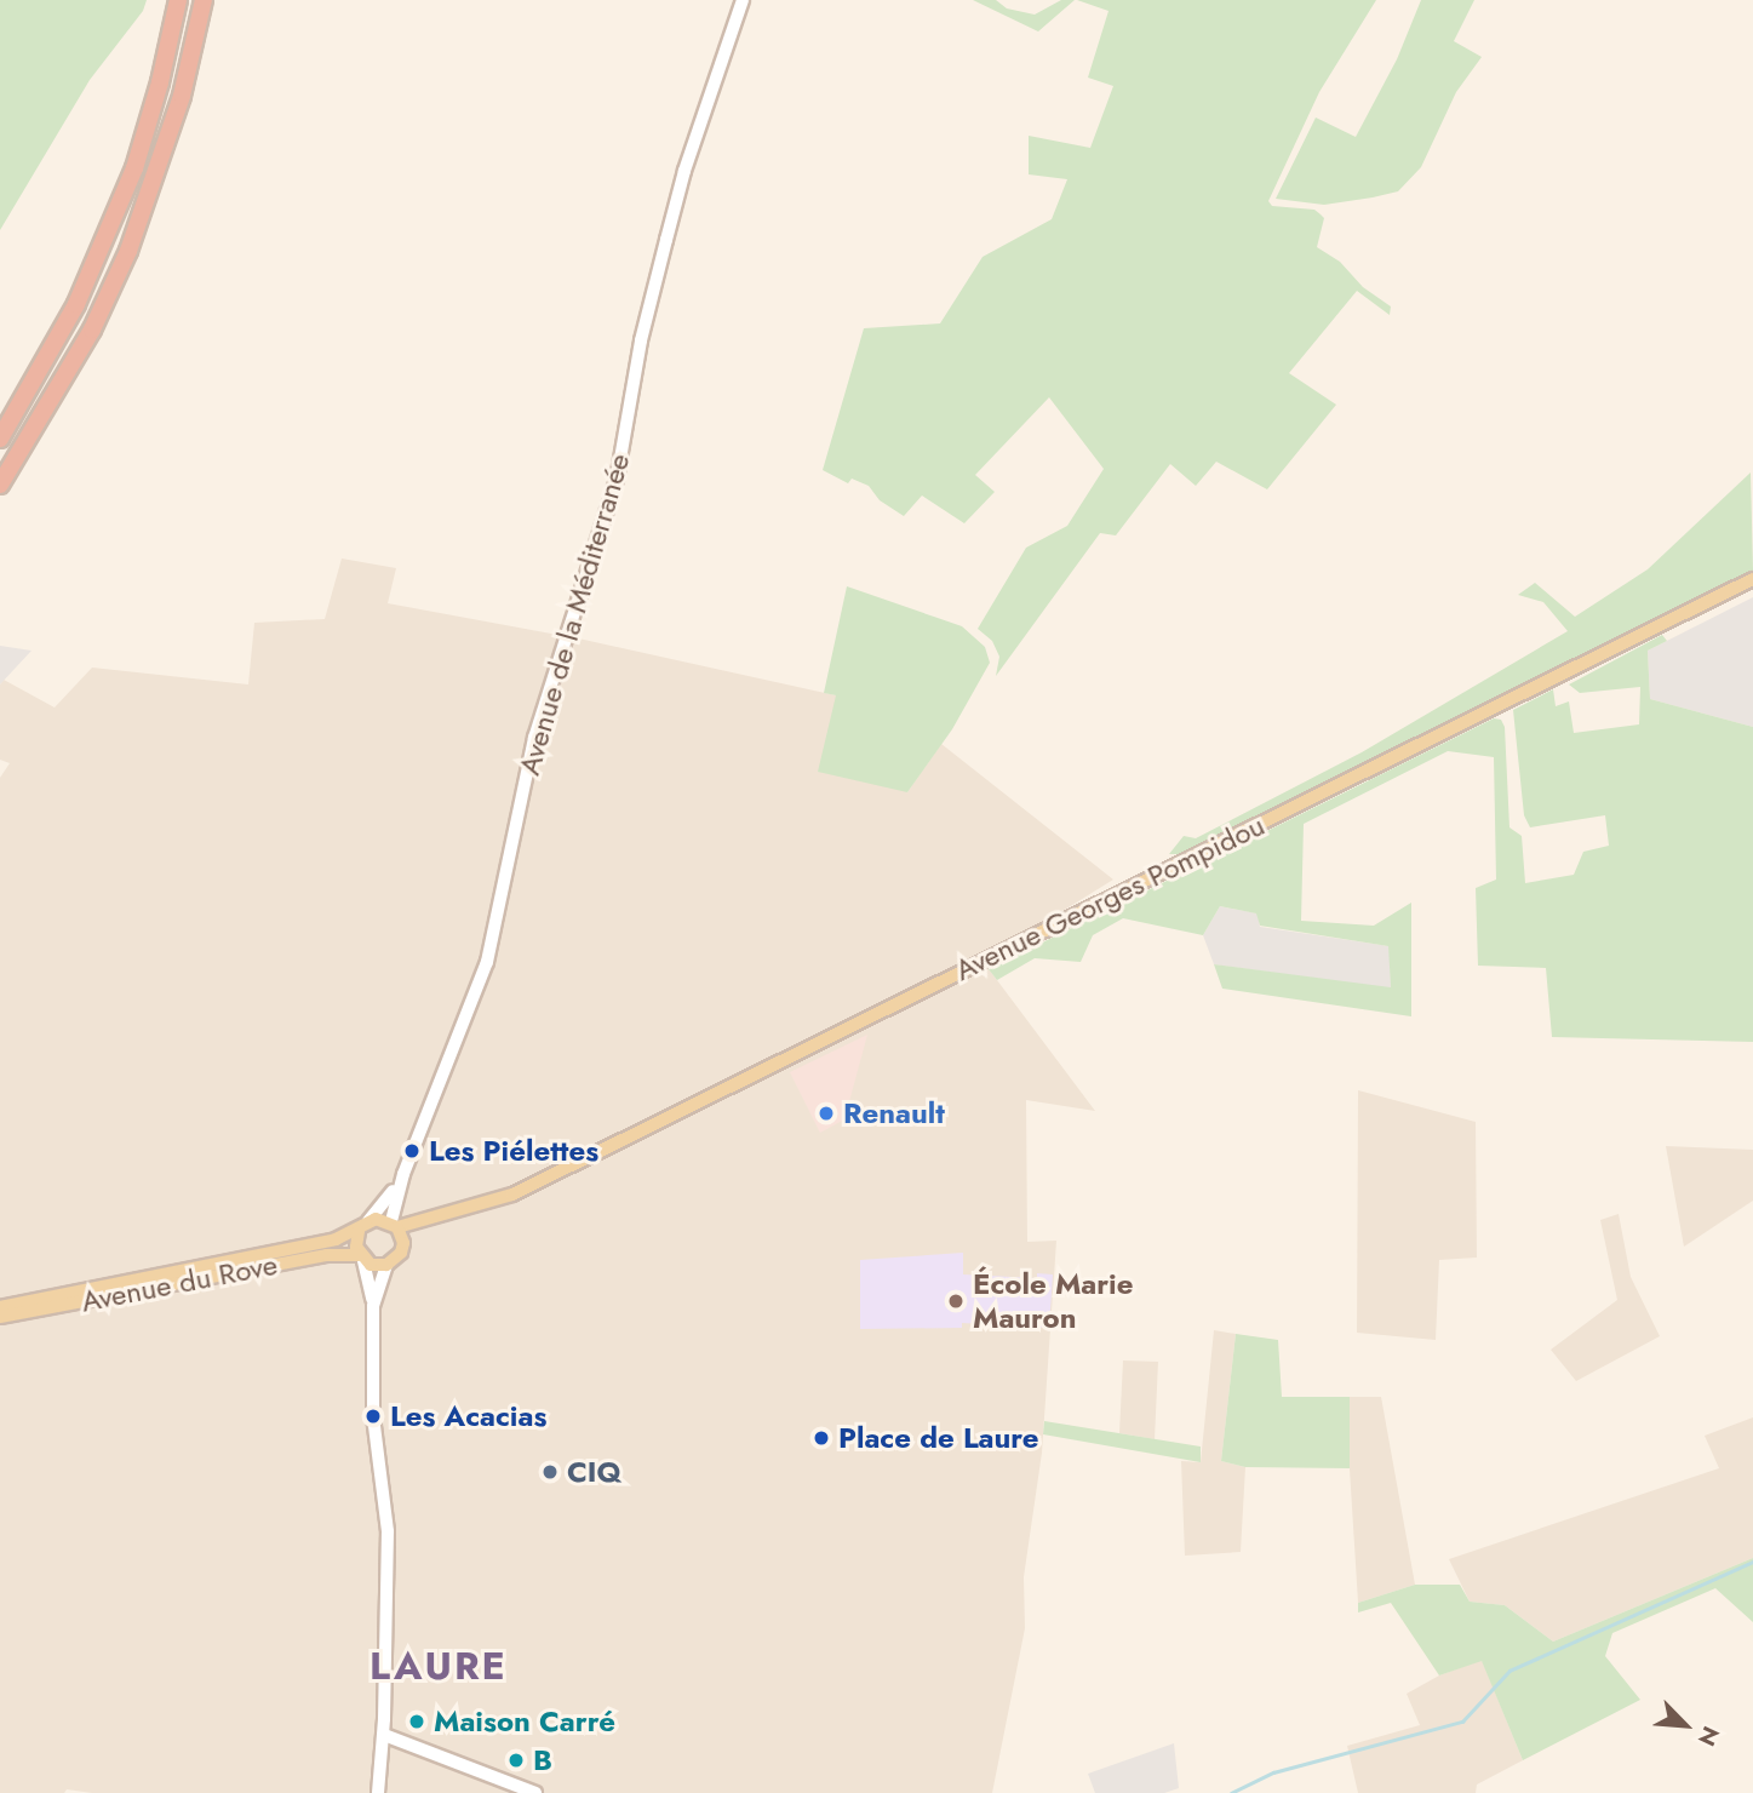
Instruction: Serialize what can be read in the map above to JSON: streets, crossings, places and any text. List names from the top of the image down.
{
  "streets": {
    "main road": ["Avenue de la Méditerranée", "Avenue Georges Pompidou", "Avenue du Rove"]
  },
  "crossings": [
    ["Avenue de la Méditerranée", "Avenue Georges Pompidou"],
    ["Avenue de la Méditerranée", "Avenue du Rove"],
    ["Avenue Georges Pompidou", "Avenue du Rove"]
  ],
  "districts": ["LAURE"],
  "places": [
    "Renault",
    "Les Piélettes",
    "École Marie Mauron",
    "Les Acacias",
    "Place de Laure",
    "CIQ",
    "Maison Carré",
    "B"
  ],
  "north": "bottom right"
}
